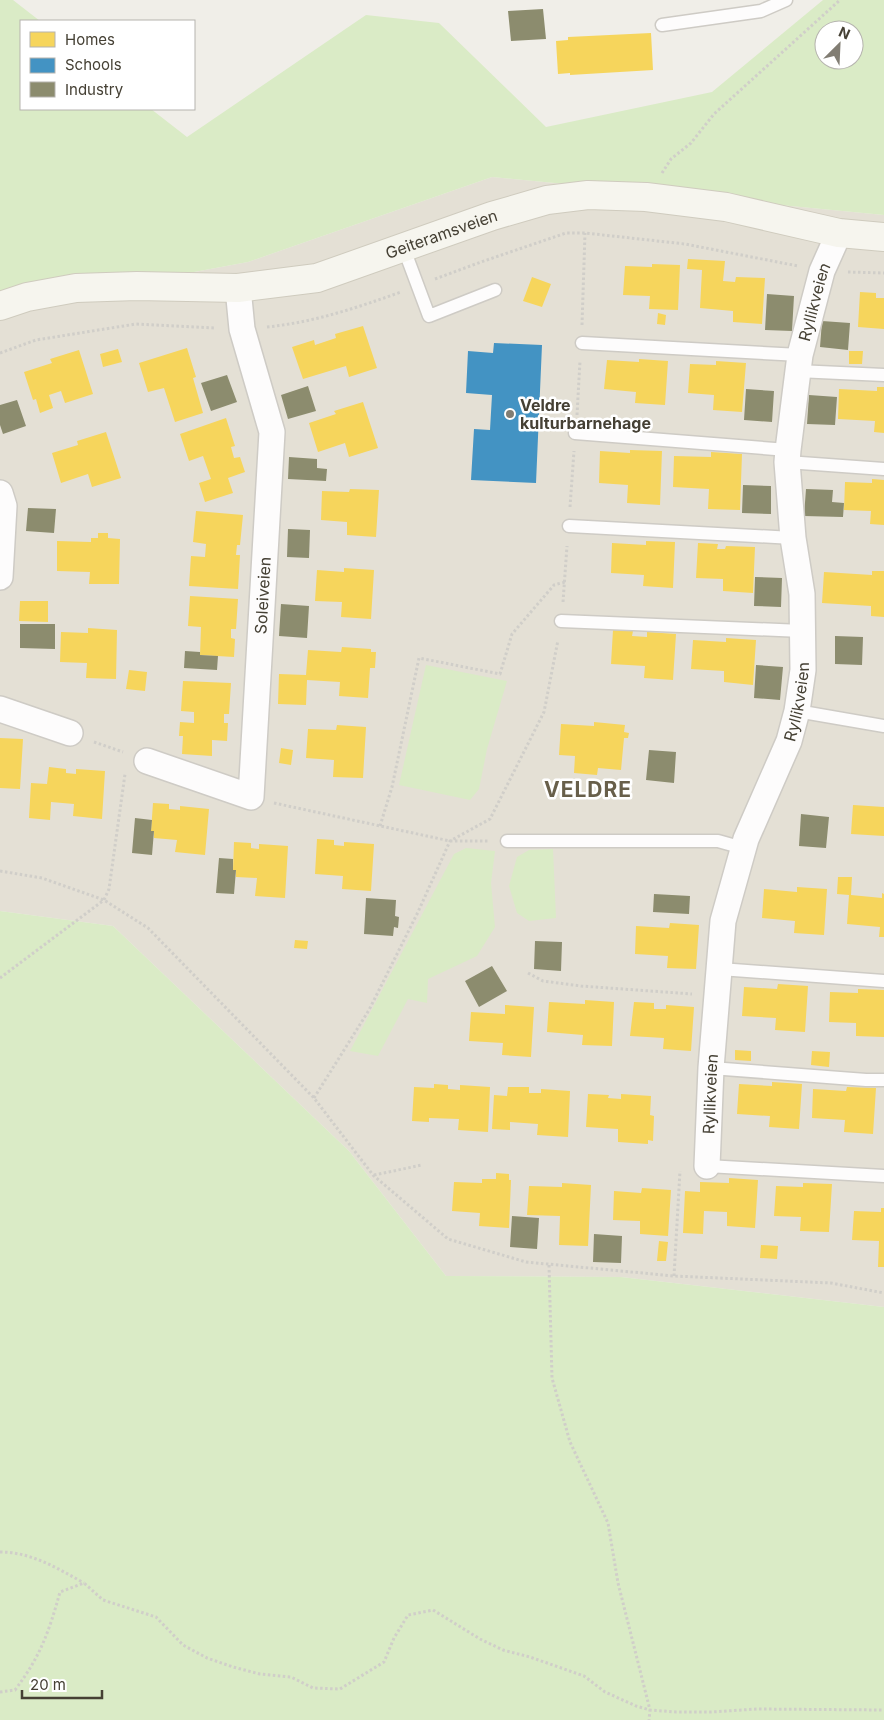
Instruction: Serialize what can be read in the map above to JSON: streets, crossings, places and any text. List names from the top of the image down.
{
  "streets": {
    "street": ["Geiteramsveien", "Ryllikveien", "Soleiveien"]
  },
  "crossings": [
    ["Geiteramsveien", "Ryllikveien"],
    ["Geiteramsveien", "Soleiveien"]
  ],
  "districts": ["VELDRE"],
  "places": ["Veldre kulturbarnehage"],
  "legend": ["Homes", "Schools", "Industry"],
  "scale_bar": "20 m",
  "north": "top right"
}
